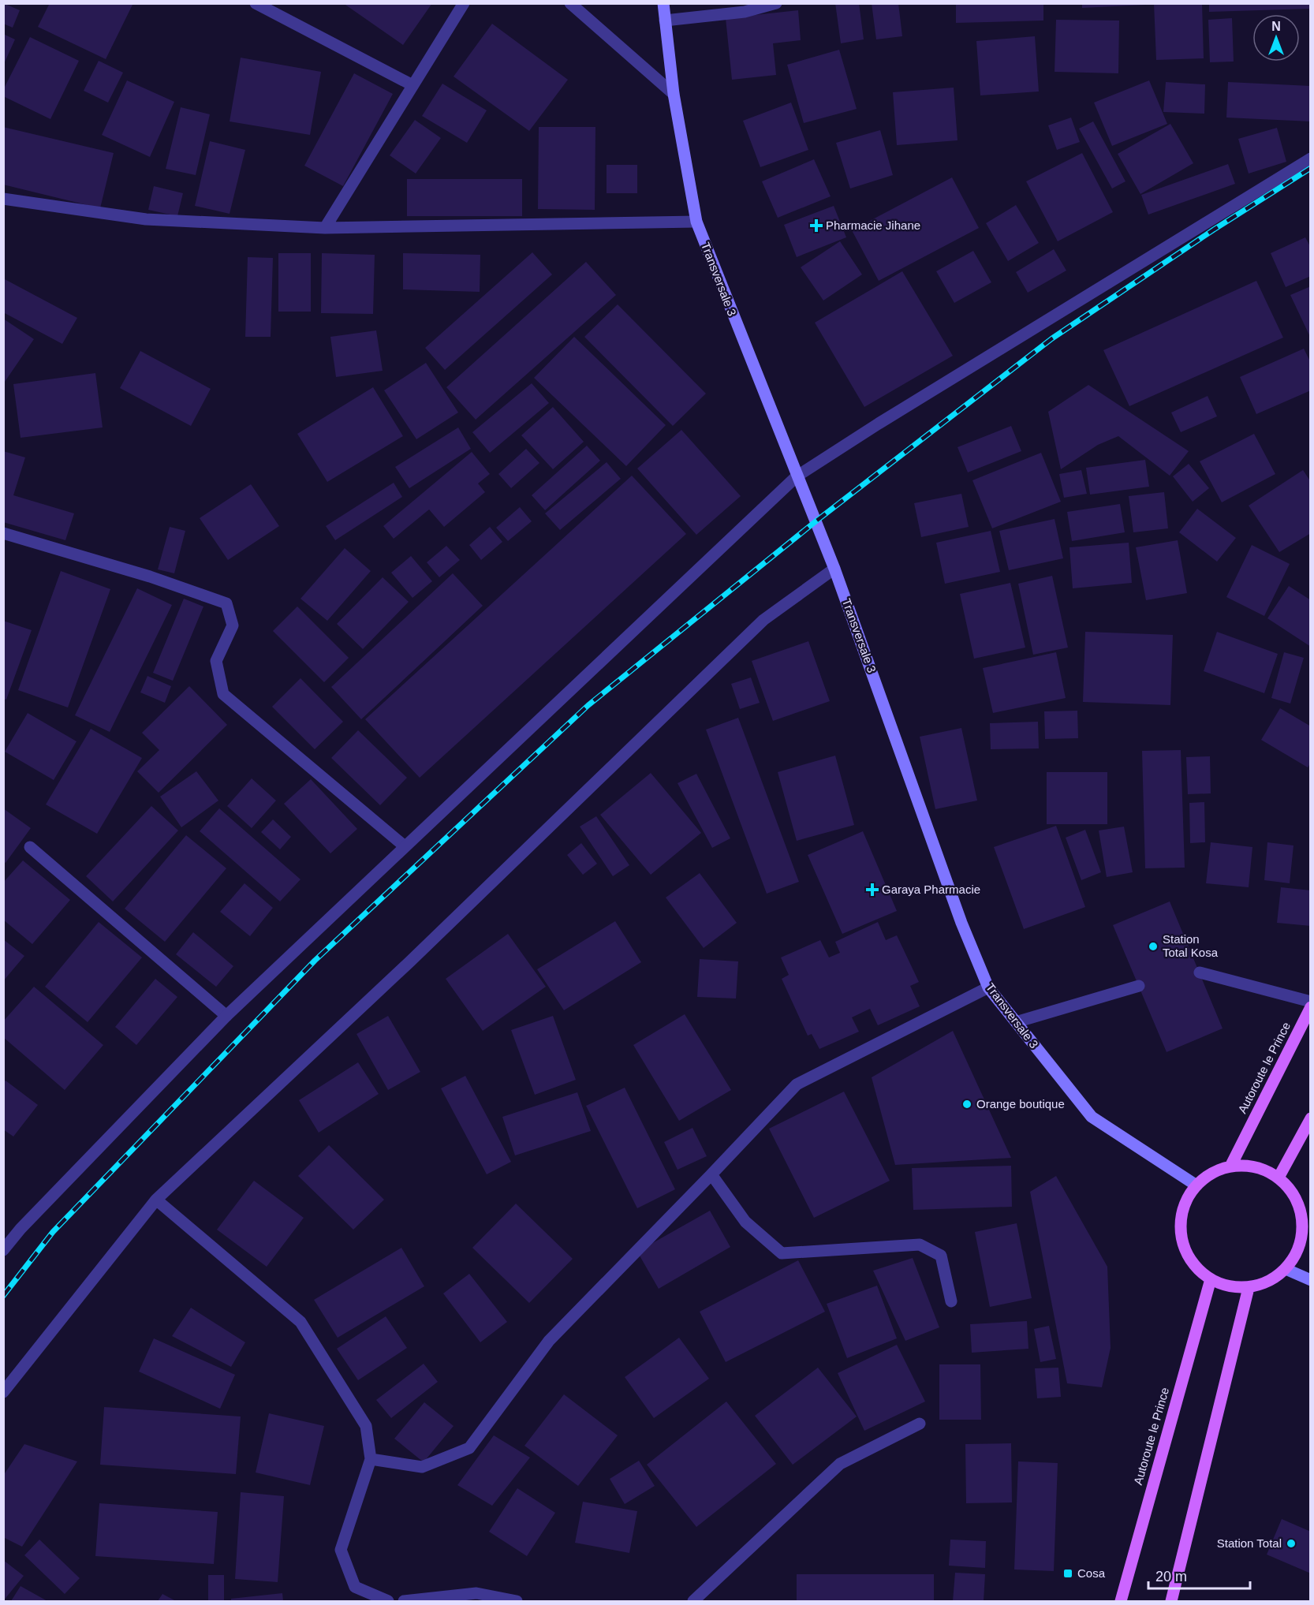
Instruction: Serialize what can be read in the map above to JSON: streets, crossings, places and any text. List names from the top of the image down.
{
  "streets": {
    "main road": ["Transversale 3", "Autoroute le Prince"]
  },
  "crossings": [
    ["Transversale 3", "Autoroute le Prince"]
  ],
  "places": {
    "health": ["Pharmacie Jihane", "Garaya Pharmacie"],
    "other": ["Station Total Kosa", "Orange boutique", "Station Total"],
    "transit": ["Cosa"]
  },
  "scale_bar": "20 m",
  "north": "top"
}
